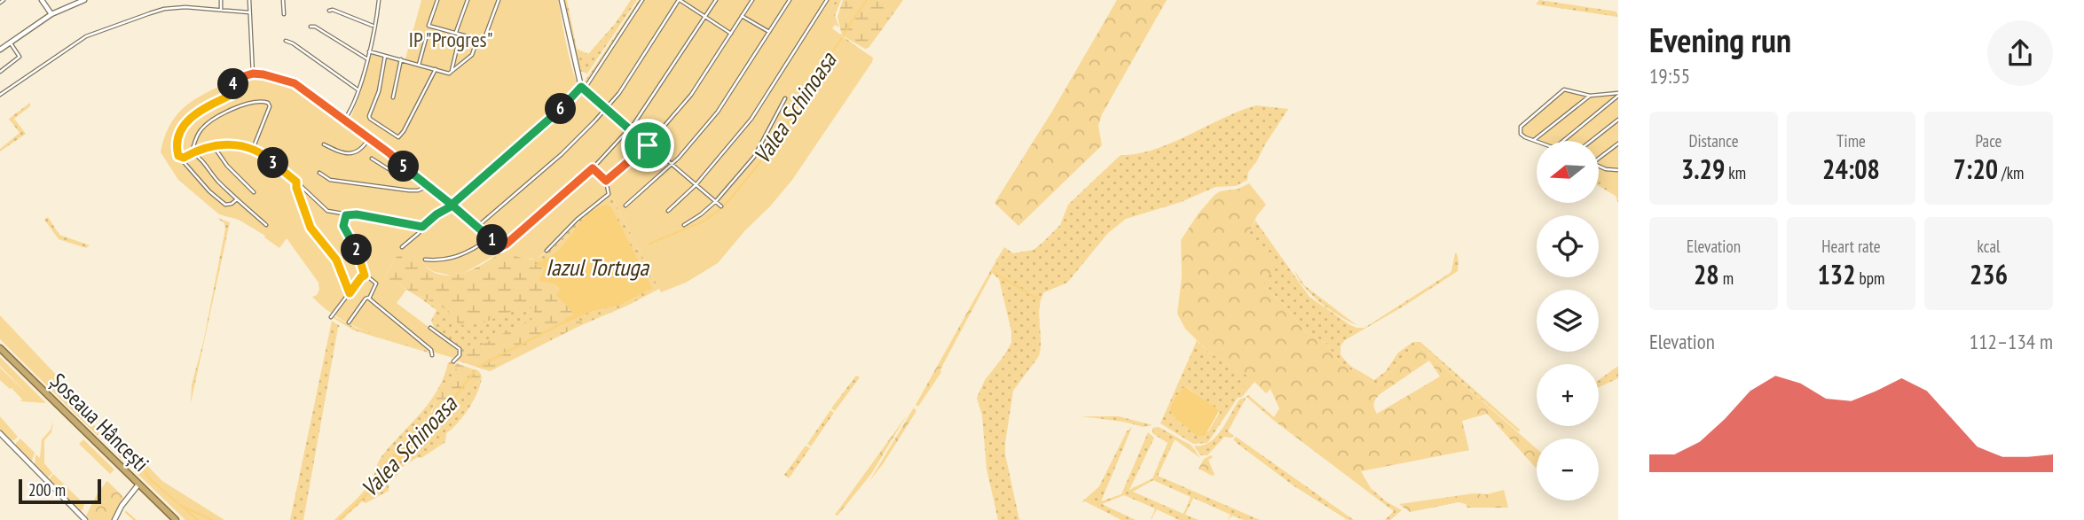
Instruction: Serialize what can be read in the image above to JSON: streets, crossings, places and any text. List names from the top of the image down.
{
  "streets": {
    "highway": ["Șoseaua Hâncești"]
  },
  "water": ["Valea Schinoasa", "Iazul Tortuga"],
  "parks": ["IP \"Progres\""],
  "scale_bar": "200 m",
  "north": "left",
  "page": {
    "heading": ["Evening run", "19:55"],
    "pins": [
      "4",
      "6",
      "3",
      "5",
      "1",
      "2"
    ],
    "stats": [
      ["Distance", "3.29 km"],
      ["Time", "24:08"],
      ["Pace", "7:20 /km"],
      ["Elevation", "28 m"],
      ["Heart rate", "132 bpm"],
      ["kcal", "236"]
    ],
    "map_buttons": ["+", "−"],
    "chart": ["Elevation", "112–134 m"],
    "scale": "200 m"
  }
}
